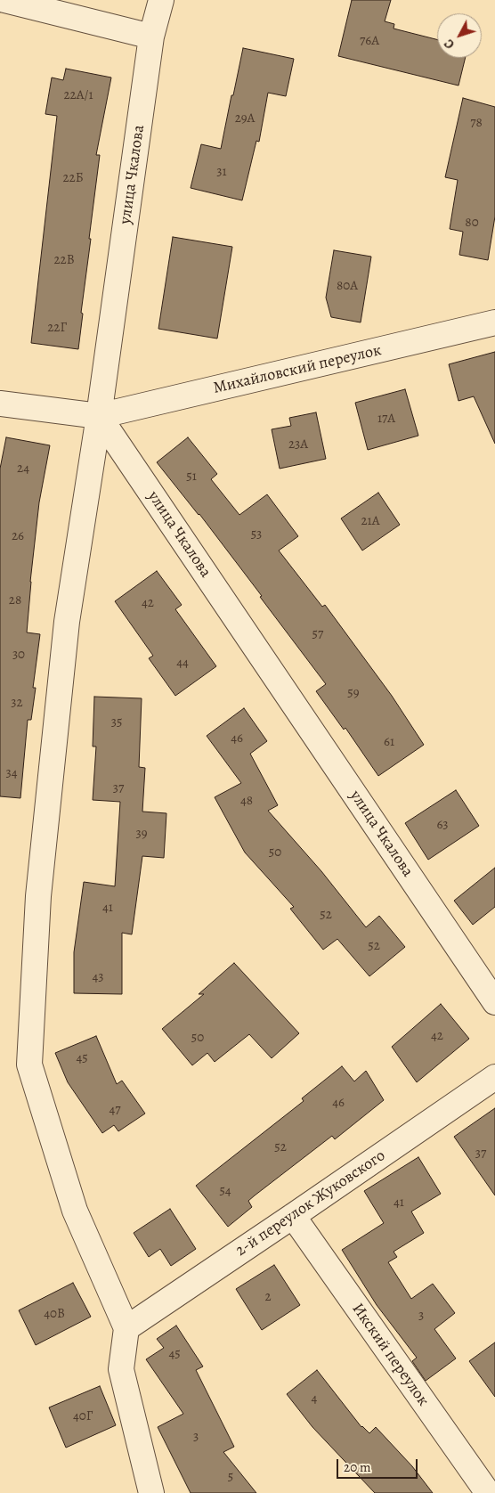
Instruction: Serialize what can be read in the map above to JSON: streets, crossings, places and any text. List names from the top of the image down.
{
  "streets": {
    "street": [
      "улица Чкалова",
      "Михайловский переулок",
      "2-й переулок Жуковского",
      "Икский переулок"
    ]
  },
  "crossings": [
    ["улица Чкалова", "Михайловский переулок"],
    ["2-й переулок Жуковского", "Икский переулок"]
  ],
  "house_numbers": [
    "76А",
    "22А/1",
    "29А",
    "78",
    "31",
    "22Б",
    "80",
    "22В",
    "80А",
    "22Г",
    "17А",
    "23А",
    "24",
    "51",
    "21А",
    "53",
    "26",
    "28",
    "42",
    "57",
    "30",
    "44",
    "59",
    "32",
    "35",
    "46",
    "61",
    "34",
    "37",
    "48",
    "63",
    "39",
    "50",
    "41",
    "52",
    "52",
    "43",
    "42",
    "50",
    "45",
    "46",
    "47",
    "52",
    "37",
    "54",
    "41",
    "2",
    "40В",
    "3",
    "45",
    "4",
    "40Г",
    "3",
    "5"
  ],
  "scale_bar": "20 m",
  "north": "bottom left"
}
